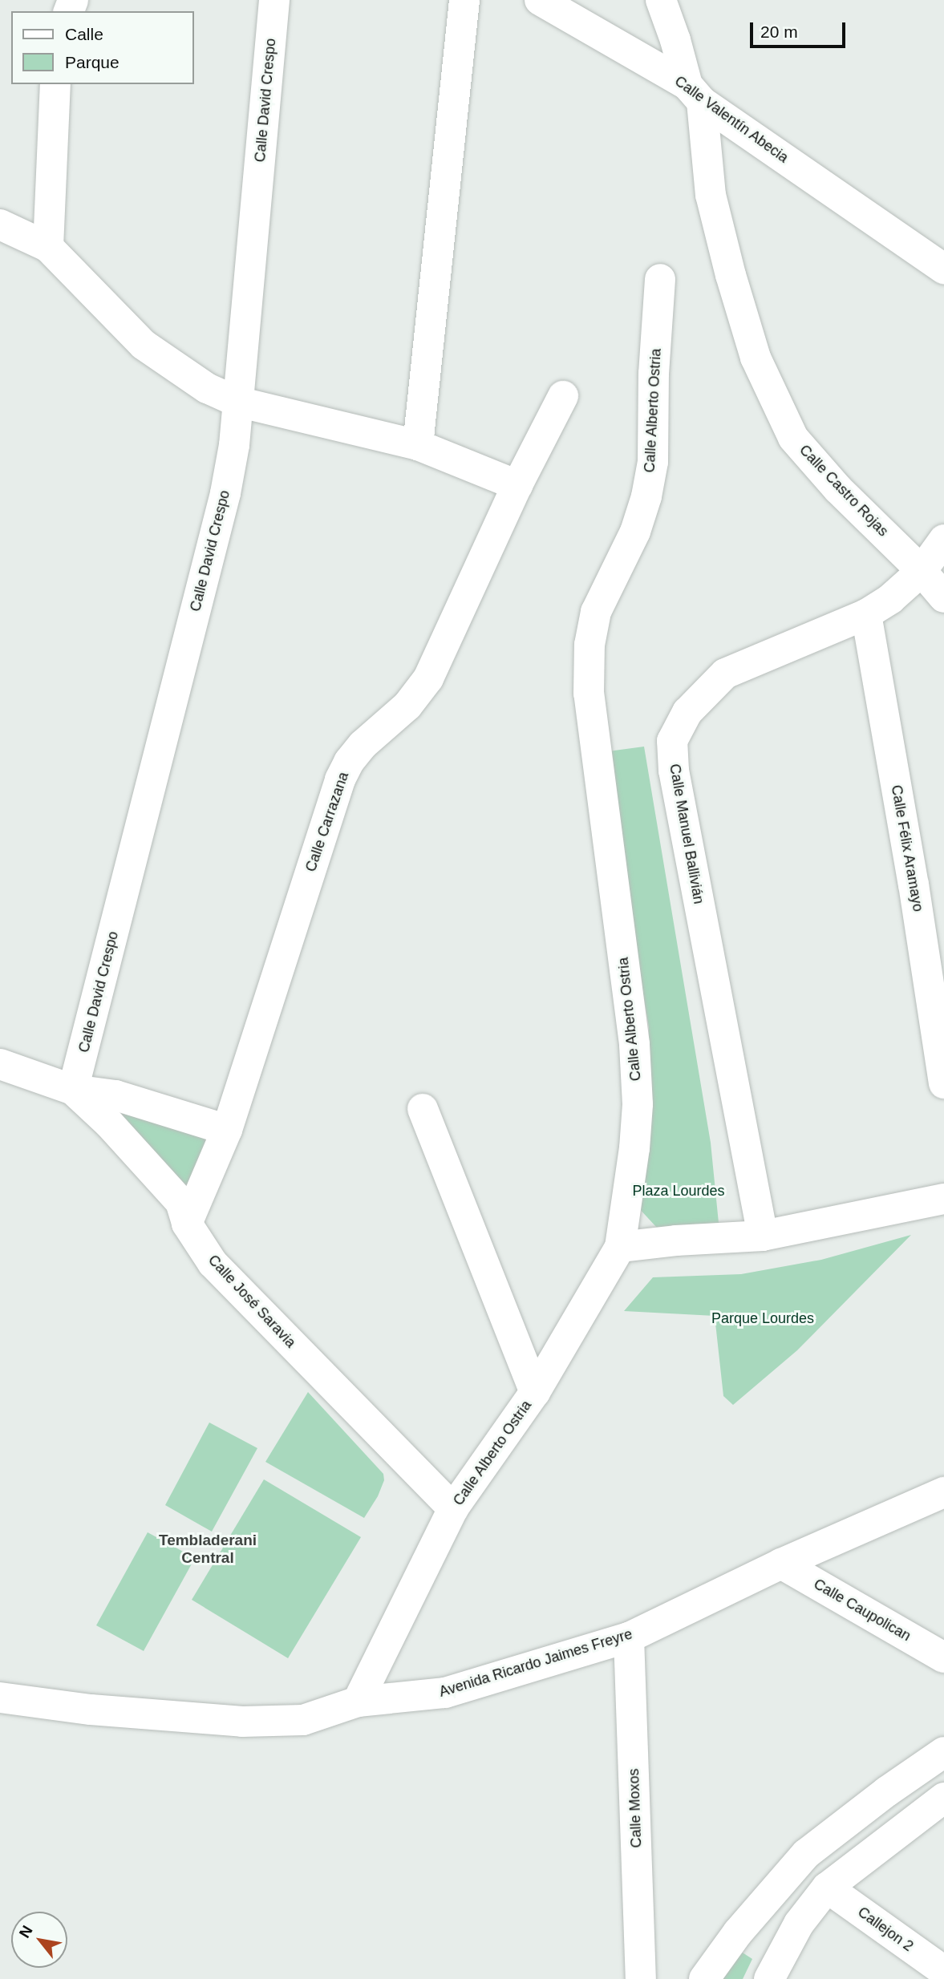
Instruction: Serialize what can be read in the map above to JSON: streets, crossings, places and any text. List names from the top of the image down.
{
  "streets": {
    "street": [
      "Calle David Crespo",
      "Calle Valentín Abecia",
      "Calle Alberto Ostria",
      "Calle Castro Rojas",
      "Calle Carrazana",
      "Calle Manuel Ballivián",
      "Calle Félix Aramayo",
      "Calle José Saravia",
      "Calle Caupolican",
      "Avenida Ricardo Jaimes Freyre",
      "Calle Moxos",
      "Callejon 2"
    ]
  },
  "crossings": [
    ["Calle David Crespo", "Calle José Saravia"],
    ["Calle Valentín Abecia", "Calle Castro Rojas"],
    ["Calle Alberto Ostria", "Calle José Saravia"],
    ["Calle Alberto Ostria", "Avenida Ricardo Jaimes Freyre"],
    ["Calle Castro Rojas", "Calle Manuel Ballivián"],
    ["Calle Carrazana", "Calle José Saravia"],
    ["Calle Manuel Ballivián", "Calle Félix Aramayo"],
    ["Calle Caupolican", "Avenida Ricardo Jaimes Freyre"],
    ["Avenida Ricardo Jaimes Freyre", "Calle Moxos"]
  ],
  "districts": ["Tembladerani Central"],
  "parks": ["Plaza Lourdes", "Parque Lourdes"],
  "legend": ["Calle", "Parque"],
  "scale_bar": "20 m",
  "north": "top left"
}
